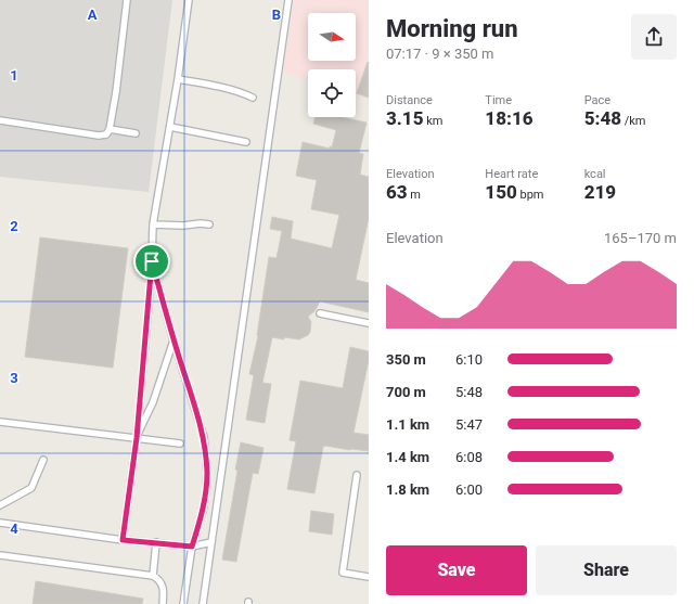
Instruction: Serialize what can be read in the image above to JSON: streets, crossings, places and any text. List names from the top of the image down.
{
  "north": "right",
  "page": {
    "heading": ["Morning run", "07:17 · 9 × 350 m"],
    "stats": [
      ["Distance", "3.15 km"],
      ["Time", "18:16"],
      ["Pace", "5:48 /km"],
      ["Elevation", "63 m"],
      ["Heart rate", "150 bpm"],
      ["kcal", "219"]
    ],
    "chart": ["Elevation", "165–170 m"],
    "list": [
      {
        "name": "350 m",
        "note": "6:10"
      },
      {
        "name": "700 m",
        "note": "5:48"
      },
      {
        "name": "1.1 km",
        "note": "5:47"
      },
      {
        "name": "1.4 km",
        "note": "6:08"
      },
      {
        "name": "1.8 km",
        "note": "6:00"
      }
    ],
    "buttons": ["Save", "Share"]
  },
  "grid": {
    "columns": ["A", "B"],
    "rows": [
      "1",
      "2",
      "3",
      "4"
    ]
  }
}
